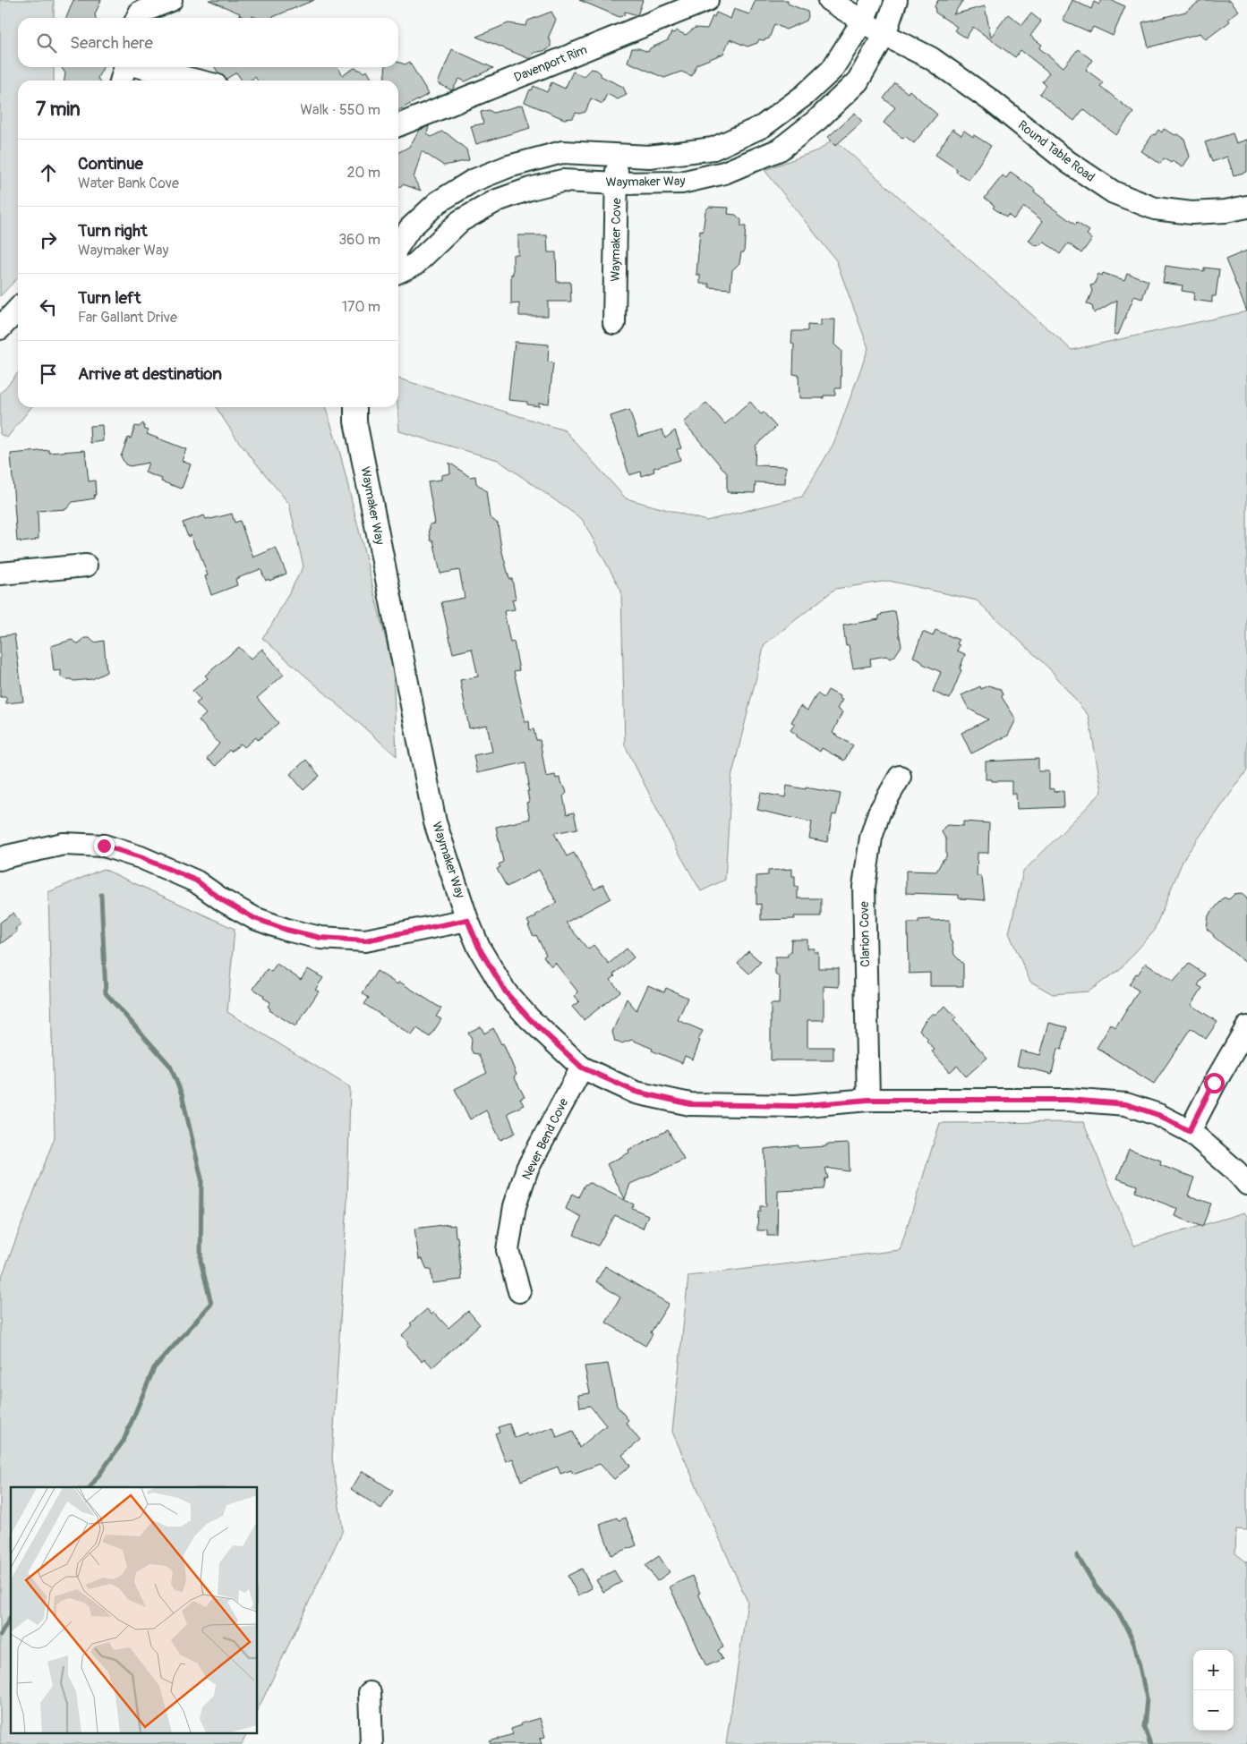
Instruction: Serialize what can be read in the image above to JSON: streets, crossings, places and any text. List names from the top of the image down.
{
  "streets": {
    "street": [
      "Davenport Rim",
      "Round Table Road",
      "Waymaker Way",
      "Waymaker Cove",
      "Clarion Cove",
      "Never Bend Cove"
    ]
  },
  "crossings": [
    ["Round Table Road", "Waymaker Way"],
    ["Waymaker Way", "Waymaker Cove"],
    ["Waymaker Way", "Clarion Cove"],
    ["Waymaker Way", "Never Bend Cove"]
  ],
  "page": {
    "search": "Search here",
    "heading": ["7 min", "Walk · 550 m"],
    "list": [
      ["Continue", "Water Bank Cove", "20 m"],
      ["Turn right", "Waymaker Way", "360 m"],
      ["Turn left", "Far Gallant Drive", "170 m"],
      "Arrive at destination"
    ],
    "map_buttons": ["+", "−"]
  }
}
